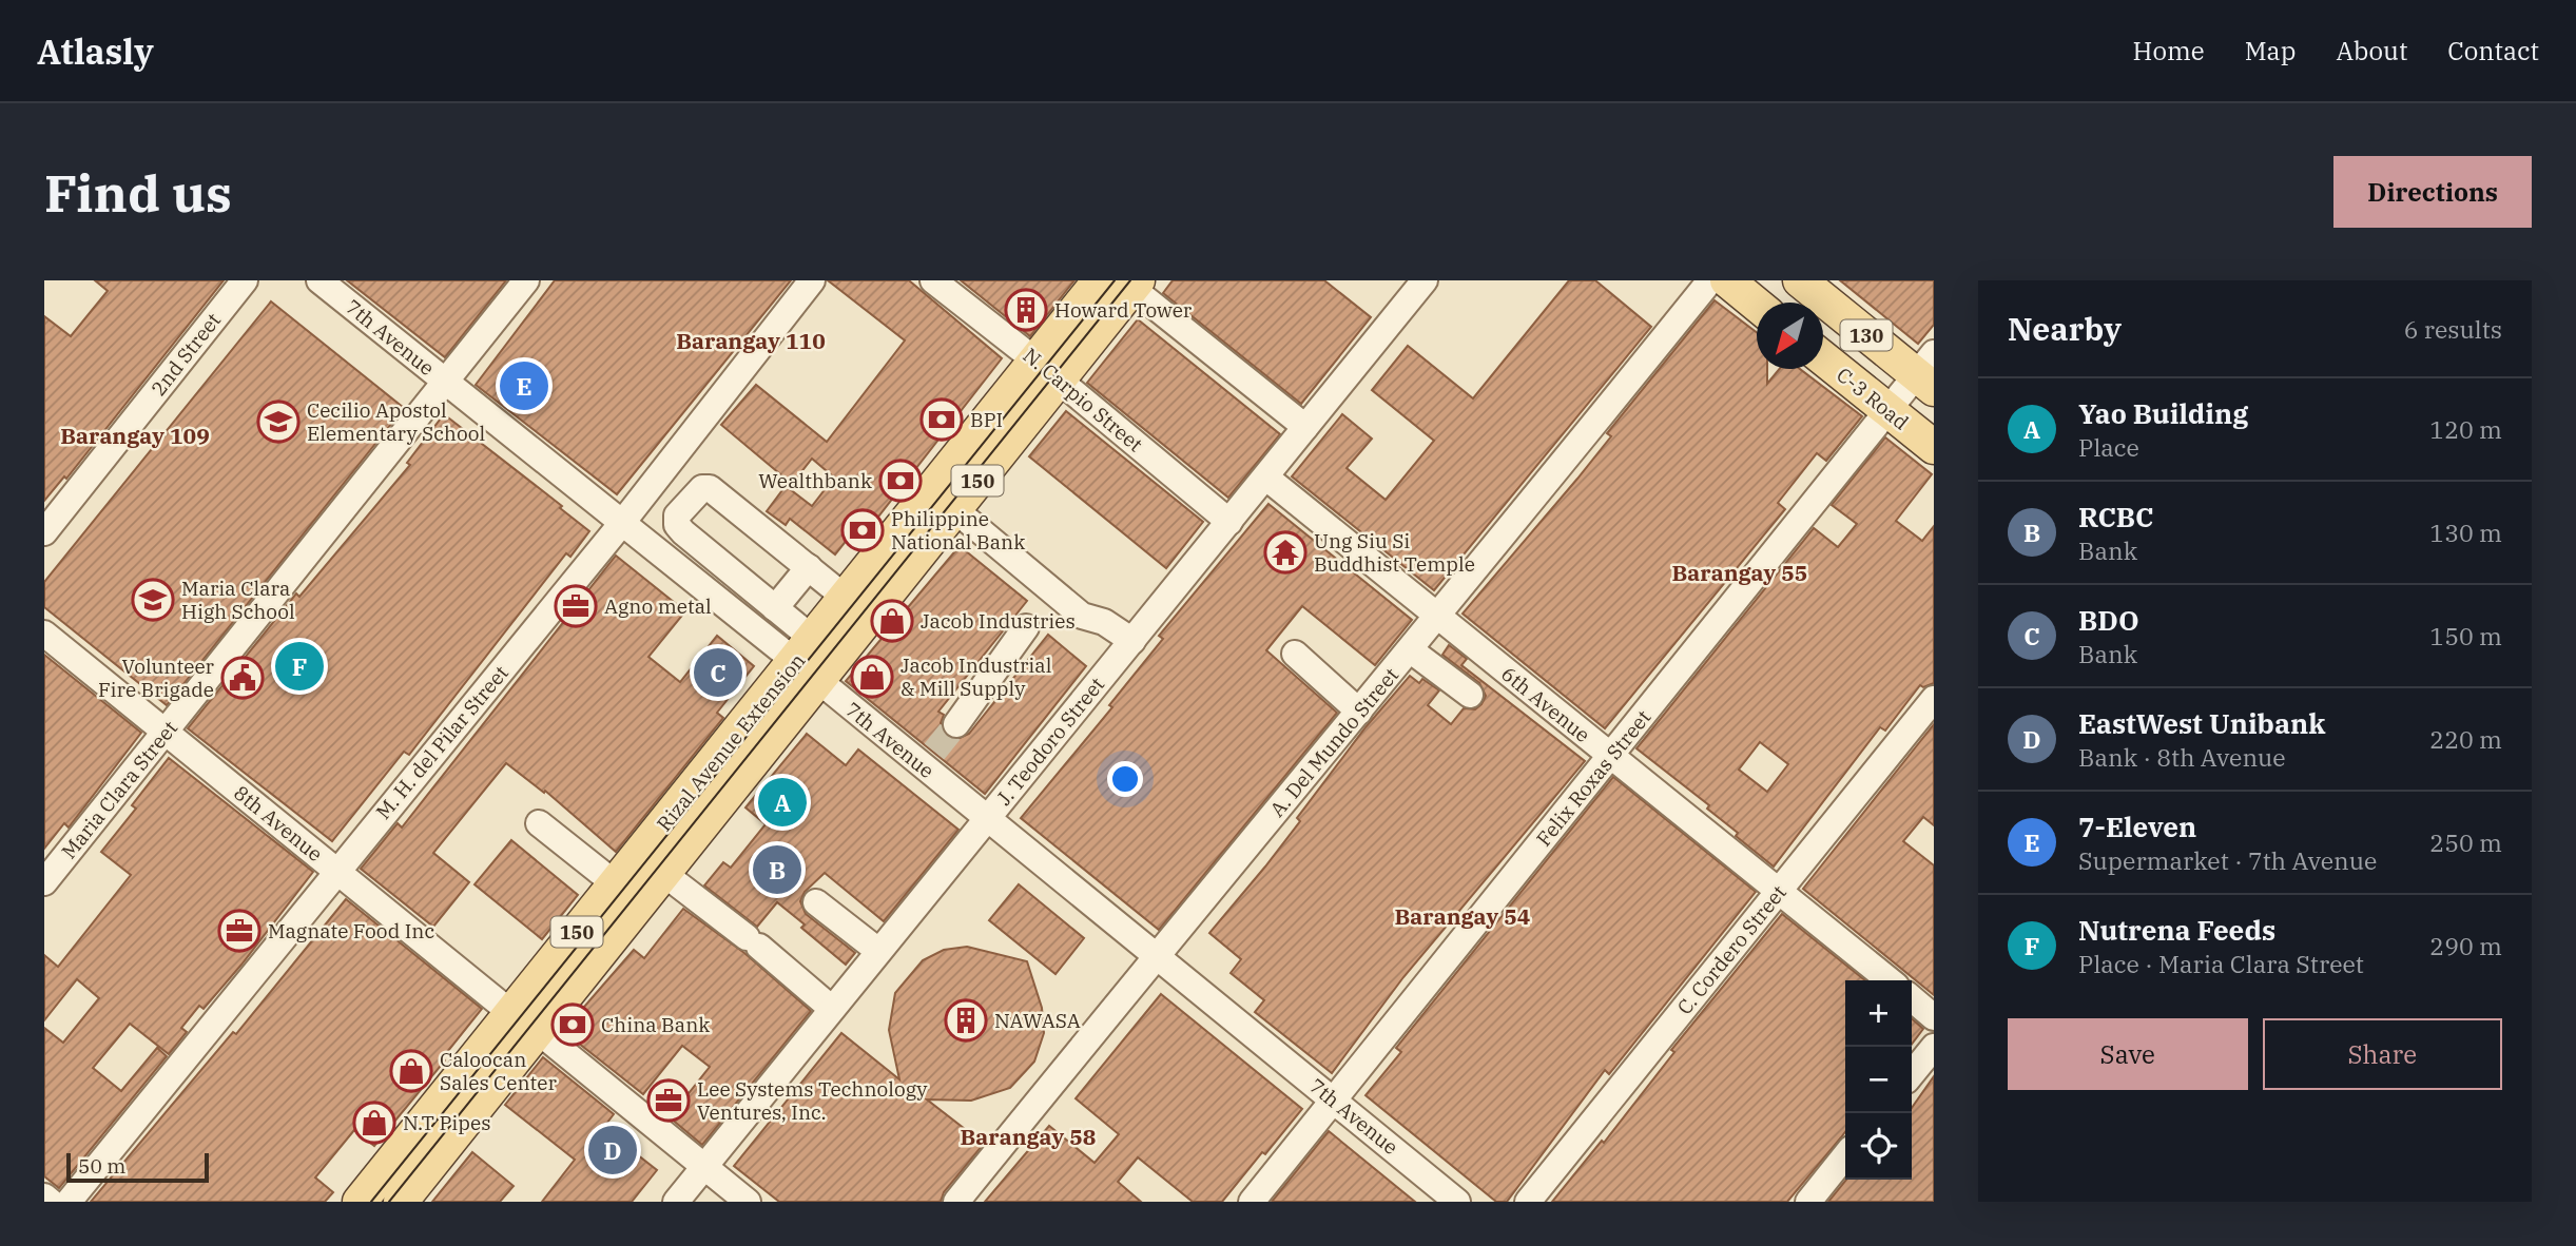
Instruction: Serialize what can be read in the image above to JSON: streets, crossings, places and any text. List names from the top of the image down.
{
  "streets": {
    "main road": [
      "130",
      "C-3 Road",
      "150",
      "Rizal Avenue Extension"
    ],
    "street": [
      "7th Avenue",
      "2nd Street",
      "N. Carpio Street",
      "6th Avenue",
      "J. Teodoro Street",
      "M. H. del Pilar Street",
      "A. Del Mundo Street",
      "Felix Roxas Street",
      "Maria Clara Street",
      "8th Avenue",
      "C. Cordero Street"
    ]
  },
  "crossings": [
    ["130", "Felix Roxas Street"],
    ["7th Avenue", "J. Teodoro Street"],
    ["7th Avenue", "M. H. del Pilar Street"],
    ["7th Avenue", "Rizal Avenue Extension"],
    ["7th Avenue", "A. Del Mundo Street"],
    ["7th Avenue", "Felix Roxas Street"],
    ["7th Avenue", "Maria Clara Street"],
    ["C-3 Road", "Felix Roxas Street"],
    ["N. Carpio Street", "J. Teodoro Street"],
    ["N. Carpio Street", "Rizal Avenue Extension"],
    ["6th Avenue", "J. Teodoro Street"],
    ["6th Avenue", "A. Del Mundo Street"],
    ["6th Avenue", "Felix Roxas Street"],
    ["6th Avenue", "C. Cordero Street"],
    ["J. Teodoro Street", "8th Avenue"],
    ["M. H. del Pilar Street", "8th Avenue"],
    ["Rizal Avenue Extension", "8th Avenue"],
    ["Maria Clara Street", "8th Avenue"]
  ],
  "districts": [
    "Barangay 110",
    "Barangay 109",
    "Barangay 55",
    "Barangay 54",
    "Barangay 58"
  ],
  "places": {
    "building": ["Howard Tower", "NAWASA"],
    "bank": [
      "BPI",
      "Wealthbank",
      "Philippine National Bank",
      "China Bank"
    ],
    "school or university": ["Cecilio Apostol Elementary School", "Maria Clara High School"],
    "temple": ["Ung Siu Si Buddhist Temple"],
    "office": ["Agno metal", "Magnate Food Inc", "Lee Systems Technology Ventures, Inc."],
    "shop": [
      "Jacob Industries",
      "Jacob Industrial & Mill Supply",
      "Caloocan Sales Center",
      "N.T Pipes"
    ],
    "public building": ["Volunteer Fire Brigade"]
  },
  "scale_bar": "50 m",
  "north": "bottom left",
  "page": {
    "header": "Atlasly",
    "nav": [
      "Home",
      "Map",
      "About",
      "Contact"
    ],
    "buttons": [
      "Directions",
      ["Save", "Share"]
    ],
    "title": "Find us",
    "heading": ["Nearby", "6 results"],
    "pins": [
      "E",
      "F",
      "C",
      "A",
      "B",
      "D"
    ],
    "list": [
      {
        "mark": "A",
        "name": "Yao Building",
        "note": "Place",
        "value": "120 m"
      },
      {
        "mark": "B",
        "name": "RCBC",
        "note": "Bank",
        "value": "130 m"
      },
      {
        "mark": "C",
        "name": "BDO",
        "note": "Bank",
        "value": "150 m"
      },
      {
        "mark": "D",
        "name": "EastWest Unibank",
        "note": "Bank · 8th Avenue",
        "value": "220 m"
      },
      {
        "mark": "E",
        "name": "7-Eleven",
        "note": "Supermarket · 7th Avenue",
        "value": "250 m"
      },
      {
        "mark": "F",
        "name": "Nutrena Feeds",
        "note": "Place · Maria Clara Street",
        "value": "290 m"
      }
    ],
    "map_buttons": ["+", "−"],
    "scale": "50 m"
  }
}
